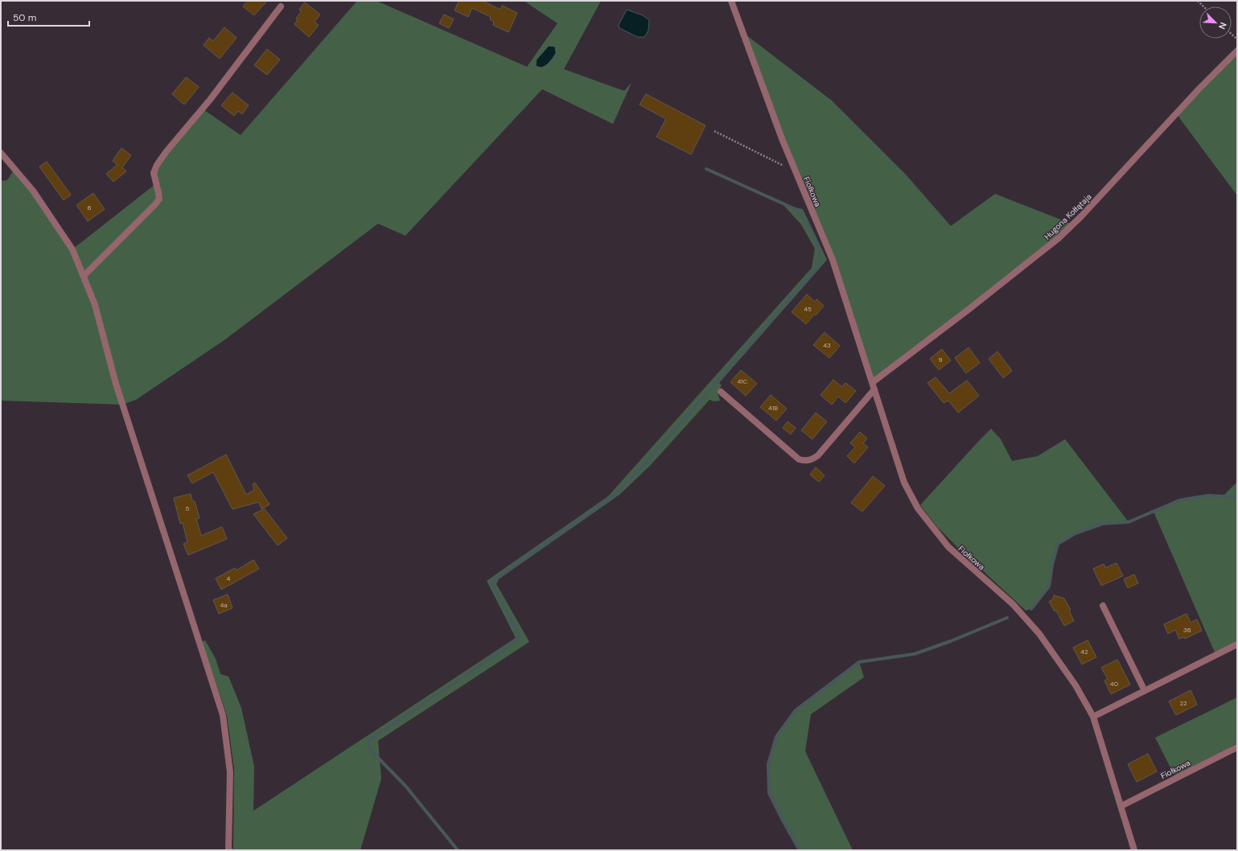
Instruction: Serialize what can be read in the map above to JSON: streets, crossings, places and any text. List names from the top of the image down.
{
  "streets": {
    "street": ["Fiołkowa", "Hugona Kołłątaja"]
  },
  "crossings": [
    ["Fiołkowa", "Hugona Kołłątaja"]
  ],
  "house_numbers": [
    "6",
    "45",
    "43",
    "9",
    "41C",
    "41B",
    "5",
    "4",
    "4a",
    "36",
    "42",
    "40",
    "22"
  ],
  "scale_bar": "50 m",
  "north": "bottom right"
}
